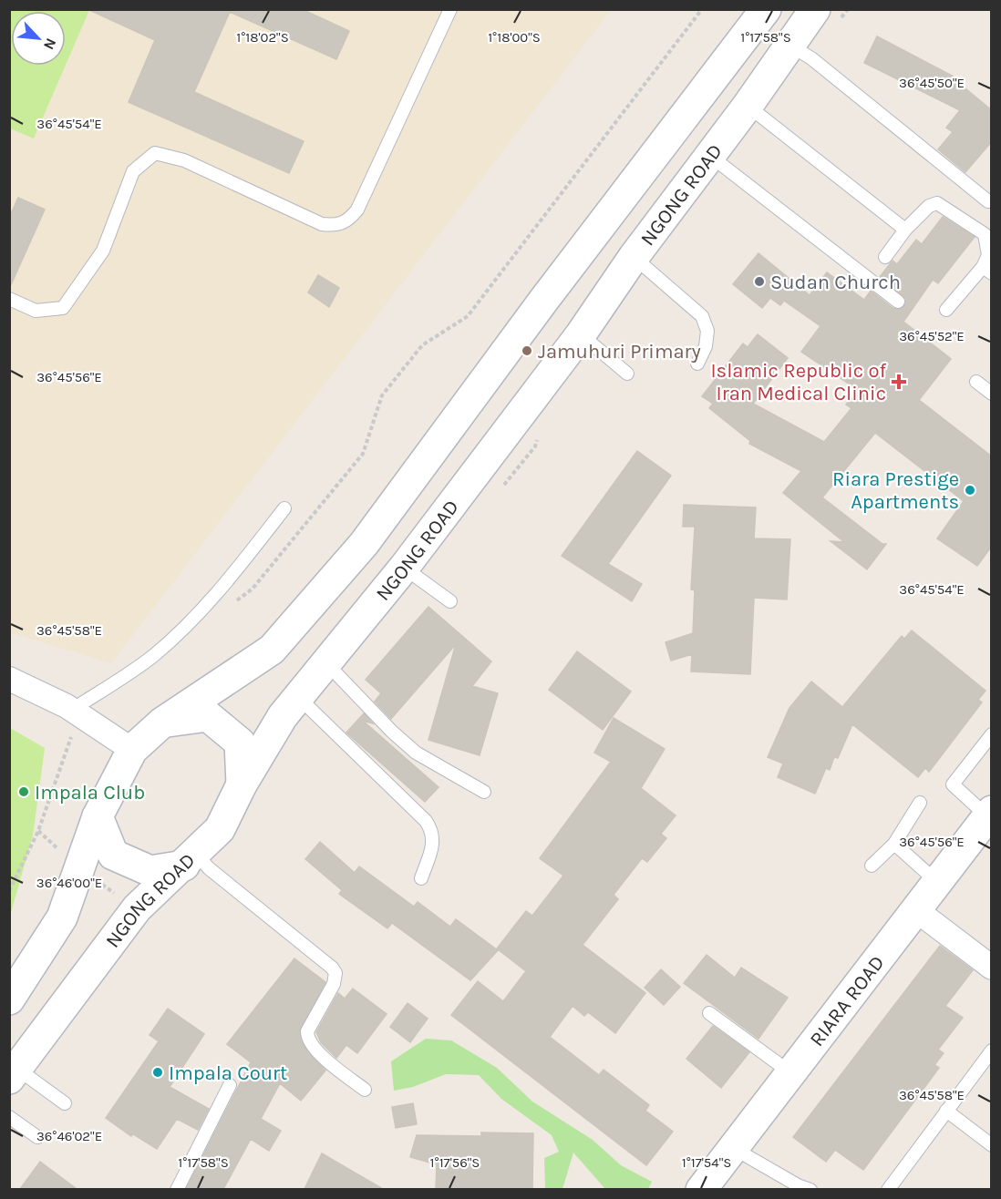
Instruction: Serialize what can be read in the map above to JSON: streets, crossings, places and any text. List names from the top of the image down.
{
  "streets": {
    "main road": ["NGONG ROAD", "RIARA ROAD"]
  },
  "places": {
    "other": [
      "Sudan Church",
      "Jamuhuri Primary",
      "Riara Prestige Apartments",
      "Impala Club",
      "Impala Court"
    ],
    "health": ["Islamic Republic of Iran Medical Clinic"]
  },
  "north": "bottom right",
  "coordinates": [
    "1°18'02\"S",
    "1°18'00\"S",
    "1°17'58\"S",
    "36°45'50\"E",
    "36°45'54\"E",
    "36°45'52\"E",
    "36°45'56\"E",
    "36°45'58\"E",
    "36°46'00\"E",
    "36°46'02\"E",
    "1°17'56\"S",
    "1°17'54\"S"
  ]
}
